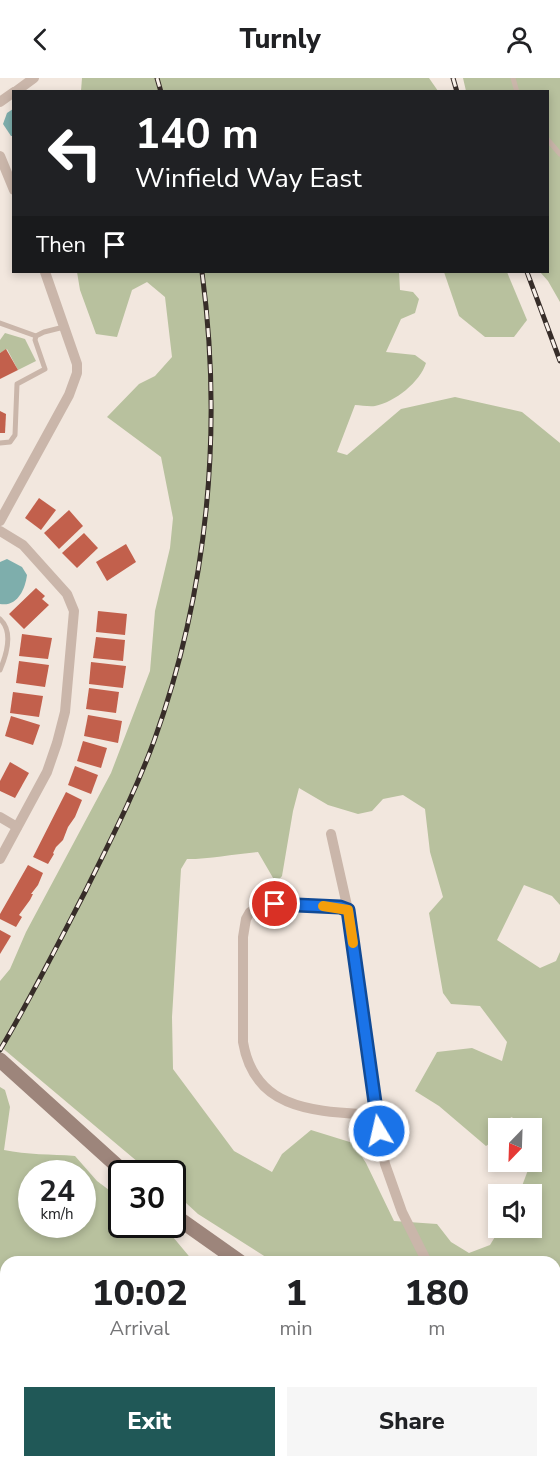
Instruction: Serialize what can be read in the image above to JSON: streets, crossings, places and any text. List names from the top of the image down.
{
  "north": "bottom left",
  "page": {
    "header": "Turnly",
    "turn": ["140 m", "Winfield Way East"],
    "then": "Then",
    "speed": "24 km/h",
    "limit": "30",
    "eta": [
      "10:02",
      "Arrival",
      "1",
      "min",
      "180",
      "m"
    ],
    "buttons": ["Exit", "Share"]
  }
}
